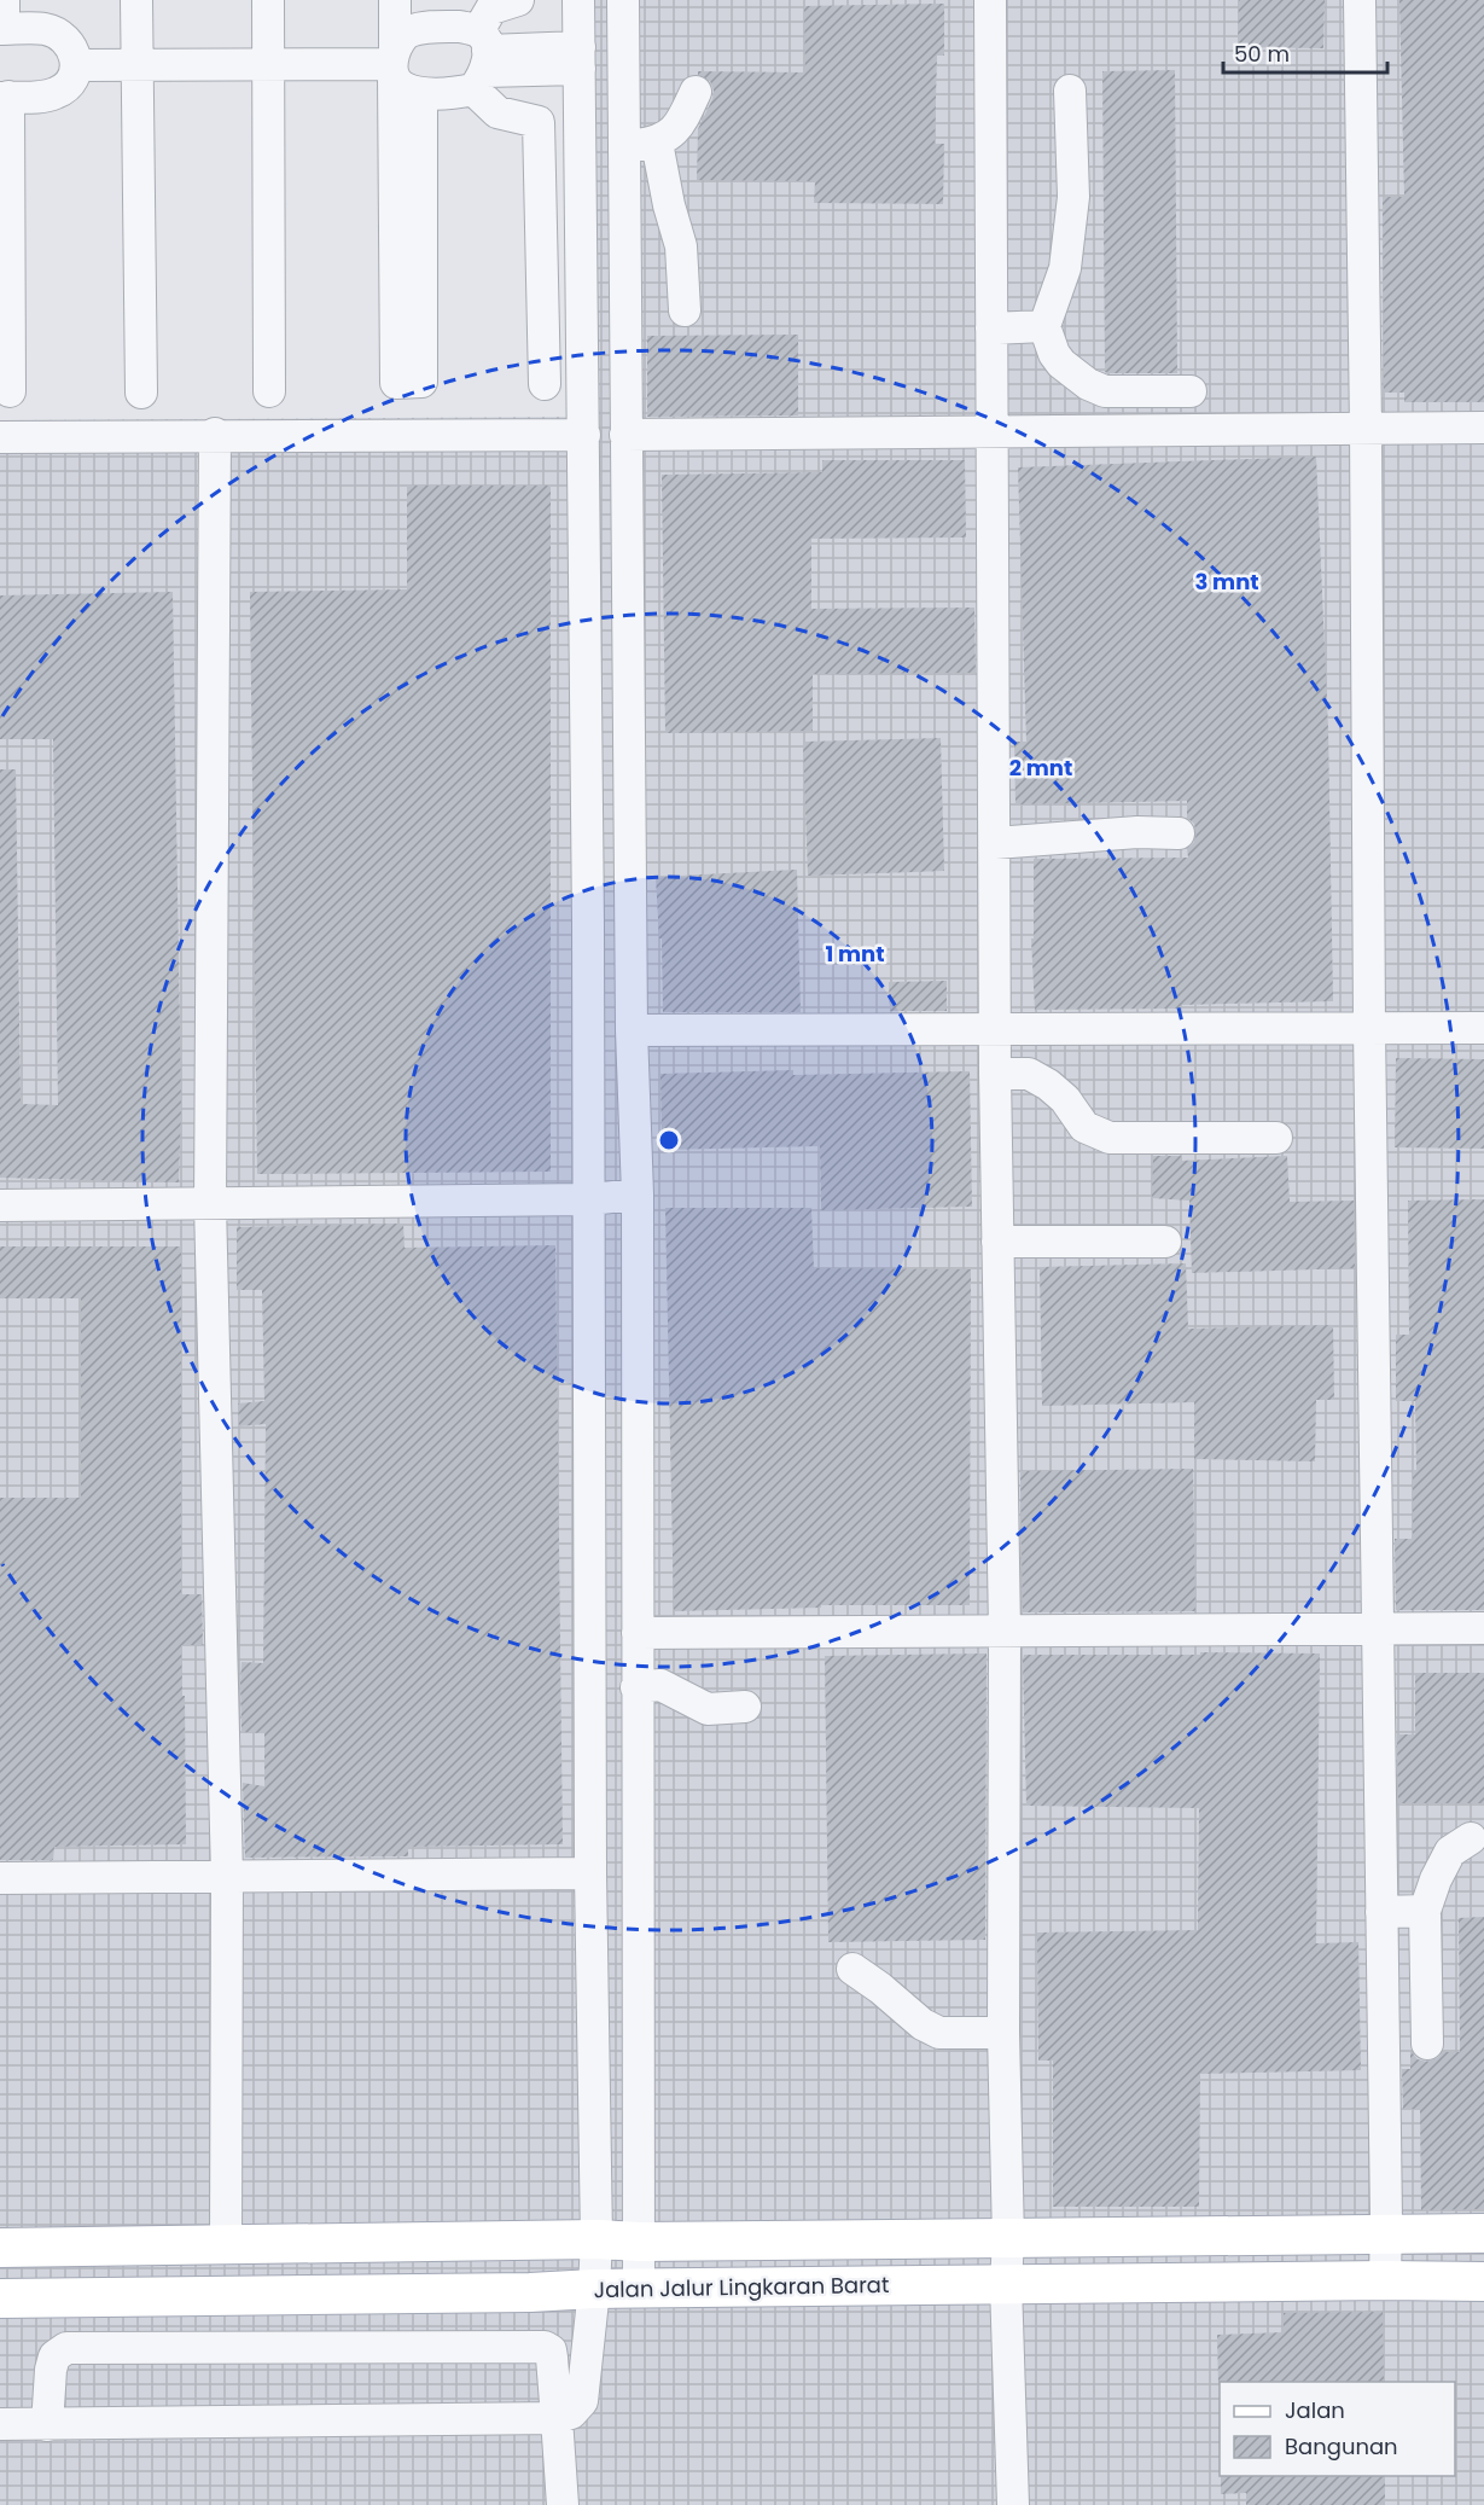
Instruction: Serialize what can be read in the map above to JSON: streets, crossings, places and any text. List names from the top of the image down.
{
  "streets": {
    "main road": ["Jalan Jalur Lingkaran Barat"]
  },
  "legend": ["Jalan", "Bangunan"],
  "scale_bar": "50 m",
  "rings": ["3 mnt", "2 mnt", "1 mnt"]
}
